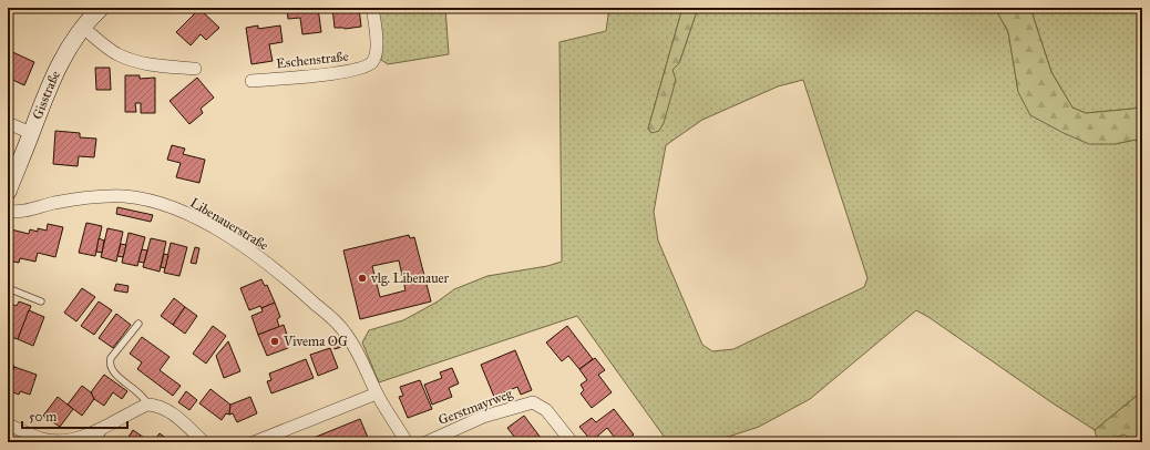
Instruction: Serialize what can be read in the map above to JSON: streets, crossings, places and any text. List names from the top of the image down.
{
  "streets": {
    "street": [
      "Eschenstraße",
      "Gisstraße",
      "Libenauerstraße",
      "Gerstmayrweg"
    ]
  },
  "places": ["vlg. Libenauer", "Vivema OG"],
  "scale_bar": "50 m"
}
